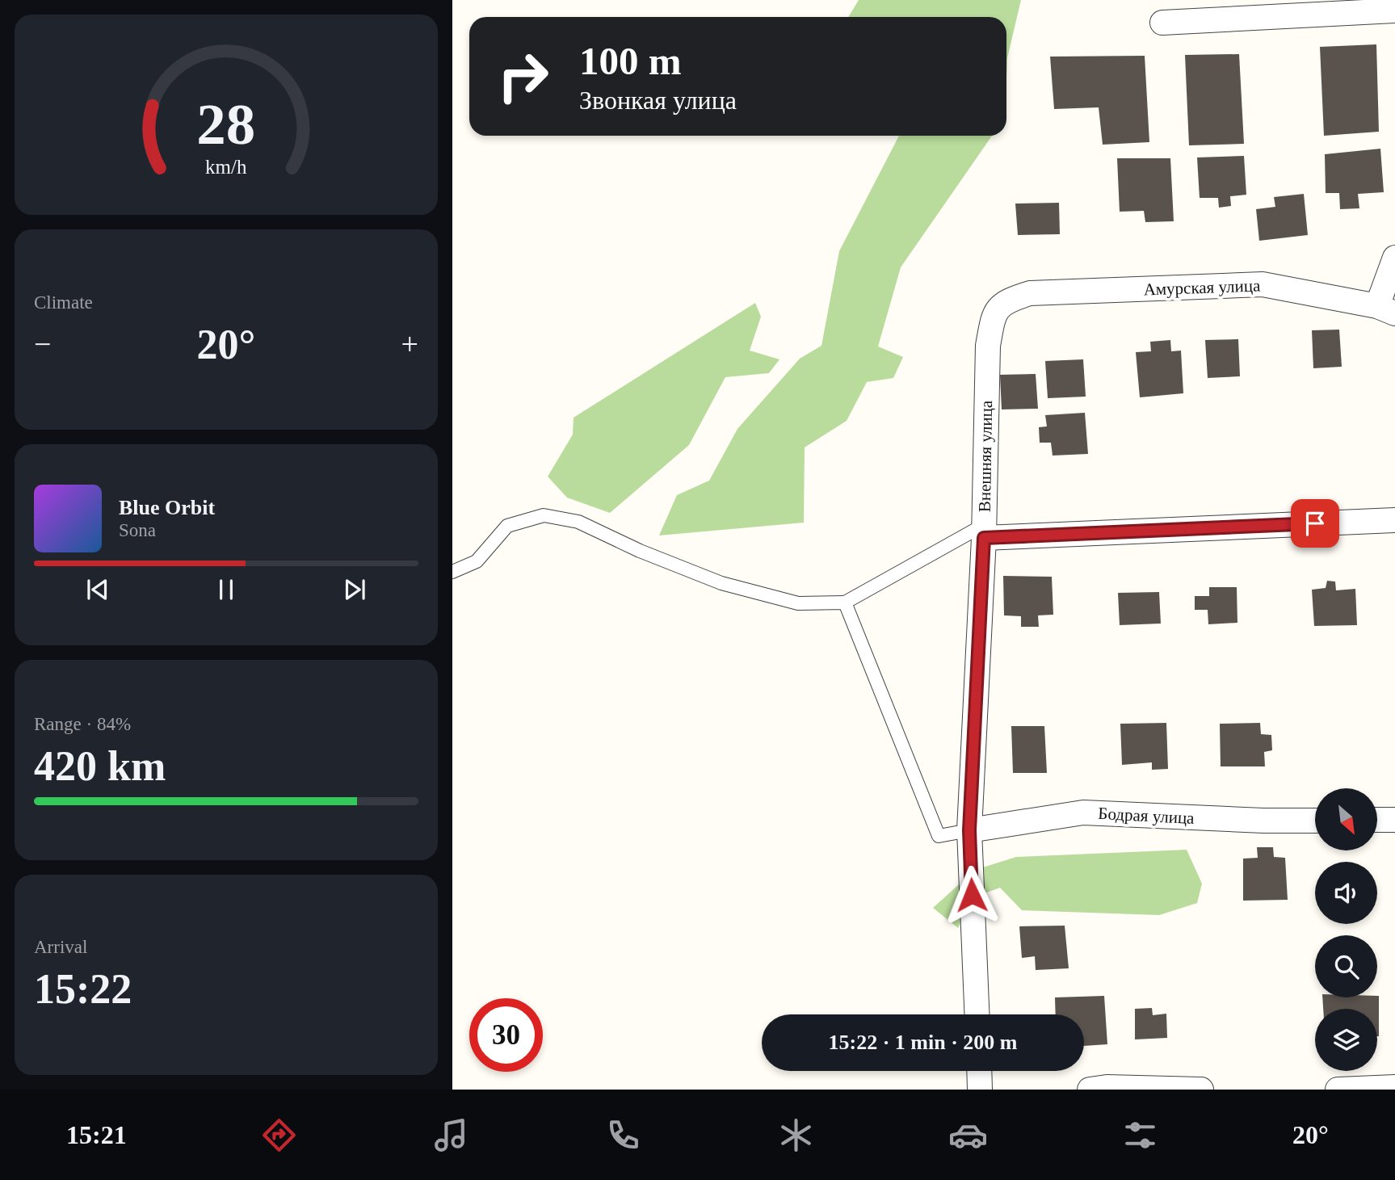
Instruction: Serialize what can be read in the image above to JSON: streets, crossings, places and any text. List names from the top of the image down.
{
  "streets": {
    "street": ["Амурская улица", "Внешняя улица", "Бодрая улица"]
  },
  "crossings": [
    ["Амурская улица", "Внешняя улица"],
    ["Внешняя улица", "Бодрая улица"]
  ],
  "north": "bottom right",
  "page": {
    "turn": ["100 m", "Звонкая улица"],
    "tile": [
      "Climate",
      ["Range · 84%", "420 km"],
      ["Arrival", "15:22"]
    ],
    "heat": ["−", "20°", "+"],
    "song": ["Blue Orbit", "Sona"],
    "limit": "30",
    "trip": "15:22 · 1 min · 200 m",
    "tabs": ["15:21", "20°"],
    "gauge": ["28", "km/h"]
  }
}
